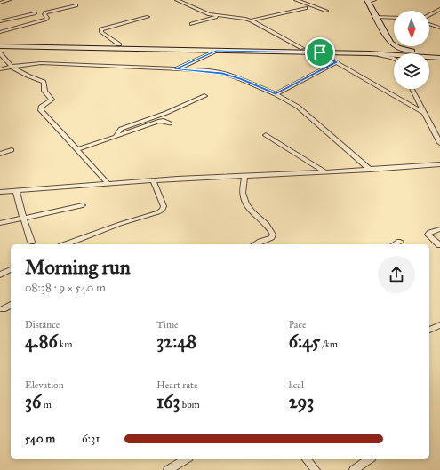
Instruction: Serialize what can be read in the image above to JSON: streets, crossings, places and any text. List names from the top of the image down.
{
  "north": "bottom",
  "page": {
    "heading": ["Morning run", "08:38 · 9 × 540 m"],
    "stats": [
      ["Distance", "4.86 km"],
      ["Time", "32:48"],
      ["Pace", "6:45 /km"],
      ["Elevation", "36 m"],
      ["Heart rate", "163 bpm"],
      ["kcal", "293"]
    ],
    "list": [
      {
        "name": "540 m",
        "note": "6:31"
      }
    ]
  }
}
